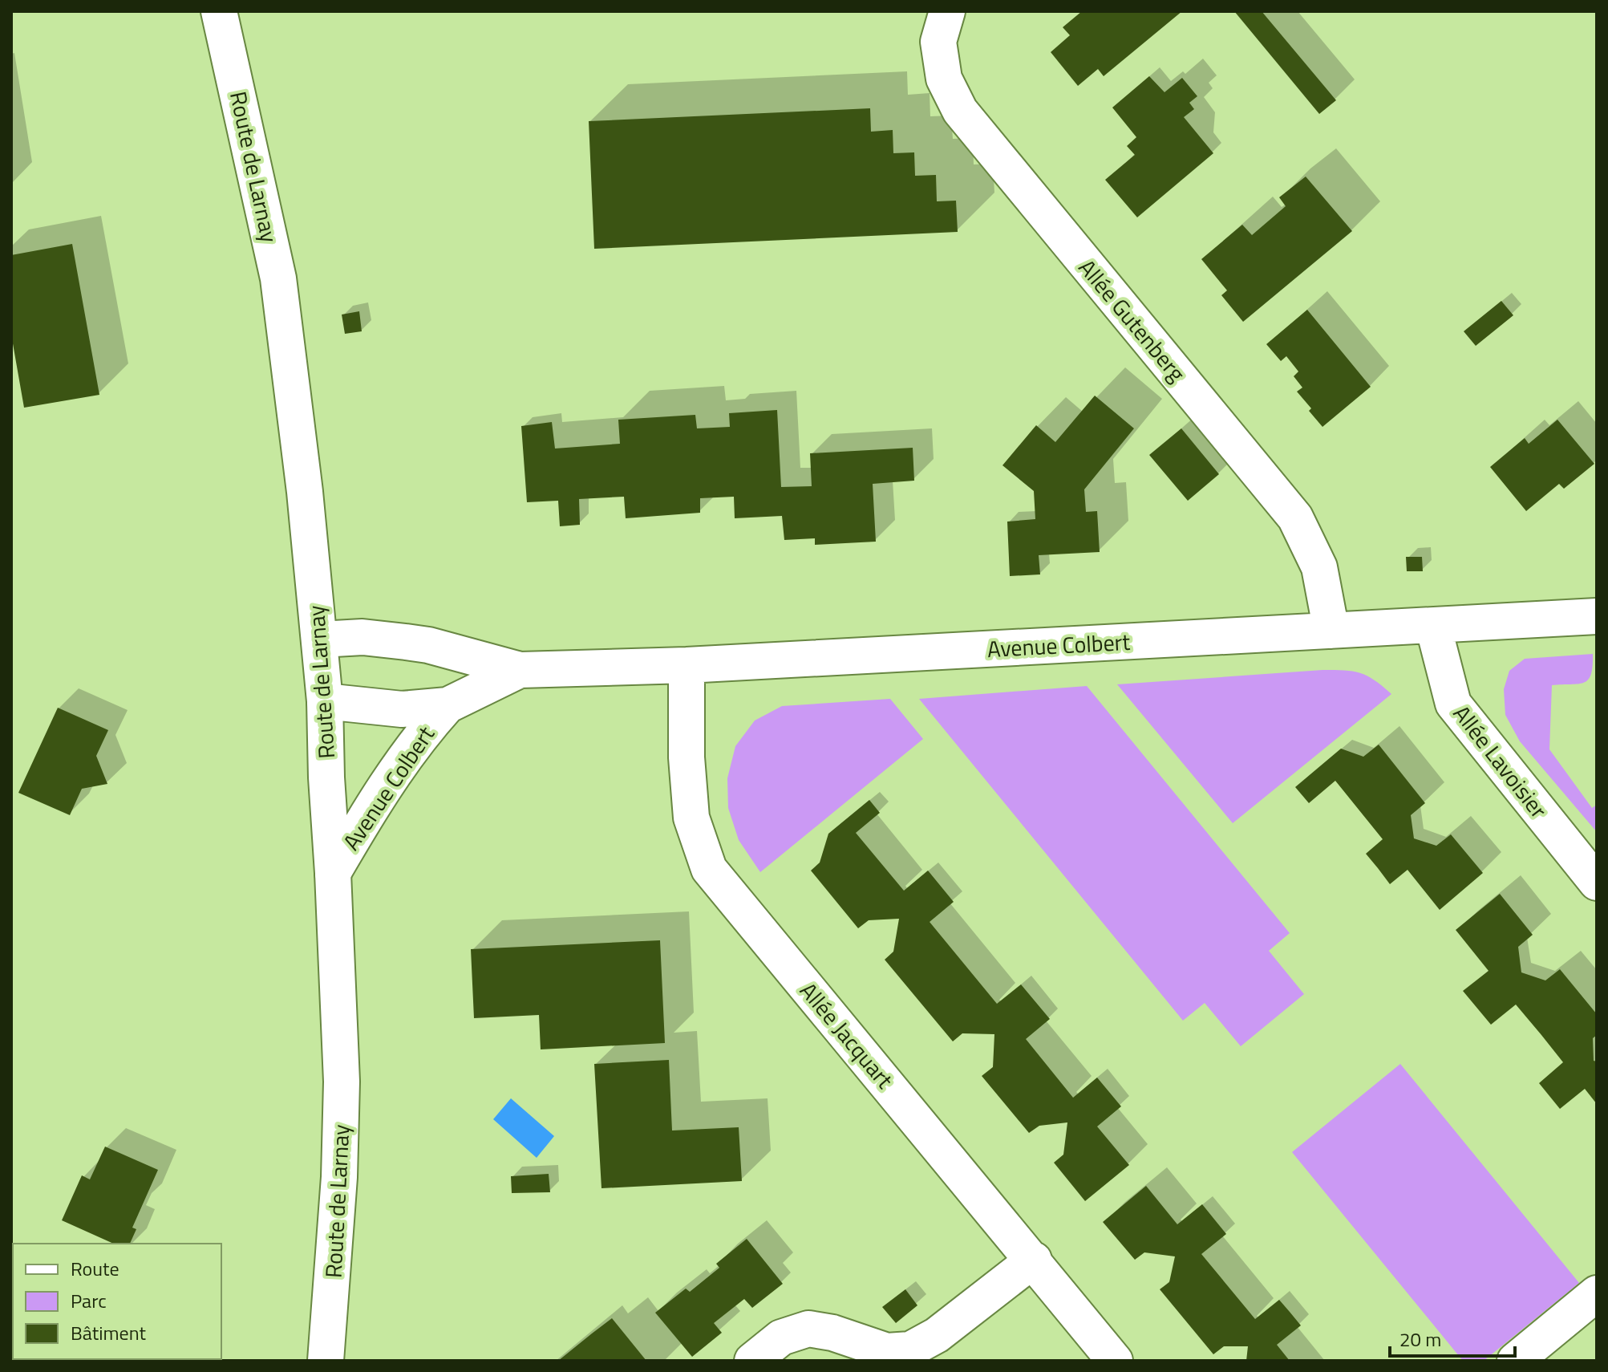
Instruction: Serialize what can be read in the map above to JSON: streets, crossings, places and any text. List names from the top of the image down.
{
  "streets": {
    "street": [
      "Route de Larnay",
      "Allée Gutenberg",
      "Avenue Colbert",
      "Allée Lavoisier",
      "Allée Jacquart"
    ]
  },
  "crossings": [
    ["Route de Larnay", "Avenue Colbert"],
    ["Allée Gutenberg", "Avenue Colbert"],
    ["Avenue Colbert", "Allée Lavoisier"],
    ["Avenue Colbert", "Allée Jacquart"]
  ],
  "legend": ["Route", "Parc", "Bâtiment"],
  "scale_bar": "20 m"
}
